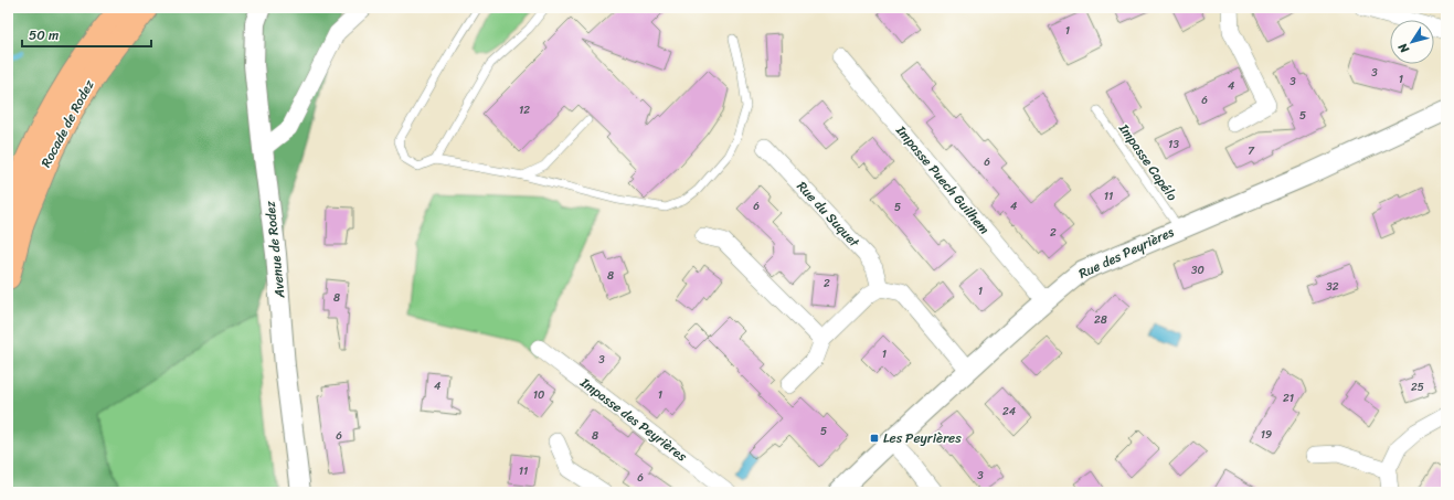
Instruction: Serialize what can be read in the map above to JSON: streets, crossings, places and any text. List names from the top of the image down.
{
  "streets": {
    "highway": ["Rocade de Rodez"],
    "street": [
      "Impasse Puech Guilhem",
      "Rue du Suquet",
      "Avenue de Rodez",
      "Rue des Peyrières",
      "Impasse des Peyrières"
    ],
    "lane": ["Impasse Capélo"]
  },
  "crossings": [
    ["Impasse Capélo", "Rue des Peyrières"],
    ["Impasse Puech Guilhem", "Rue des Peyrières"]
  ],
  "places": {
    "transit": ["Les Peyrières"]
  },
  "house_numbers": [
    "1",
    "3",
    "1",
    "3",
    "4",
    "6",
    "12",
    "5",
    "13",
    "7",
    "6",
    "11",
    "6",
    "4",
    "5",
    "2",
    "30",
    "8",
    "2",
    "32",
    "1",
    "8",
    "28",
    "1",
    "3",
    "4",
    "25",
    "10",
    "1",
    "21",
    "24",
    "5",
    "19",
    "6",
    "8",
    "11",
    "3",
    "6"
  ],
  "scale_bar": "50 m",
  "north": "bottom left"
}
